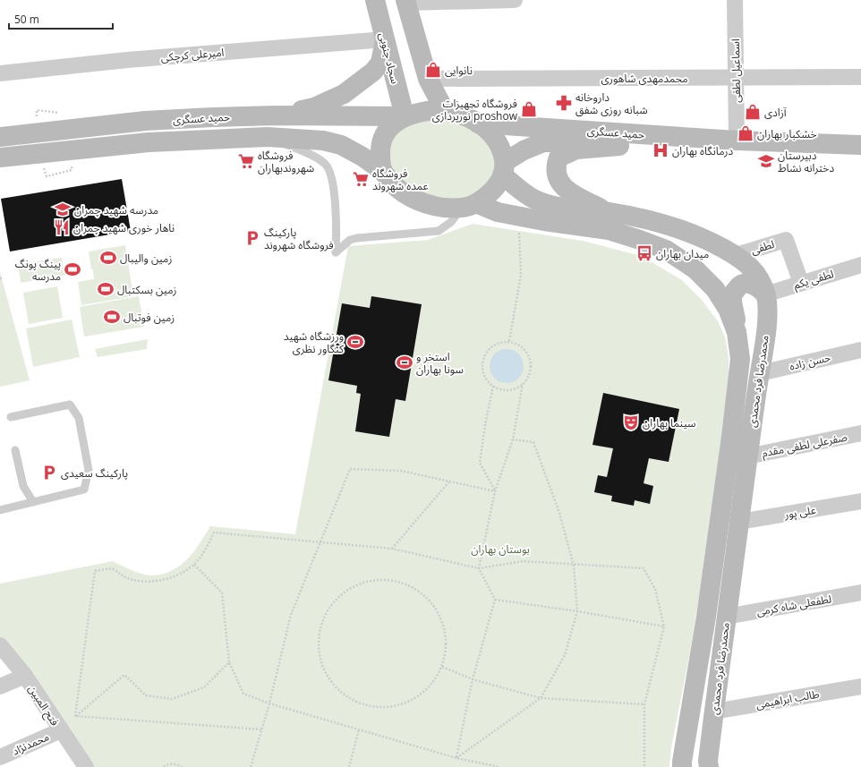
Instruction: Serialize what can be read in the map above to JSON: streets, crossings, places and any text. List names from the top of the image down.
{
  "streets": {
    "main road": ["سجاد جنوبی", "حمید عسگری", "محمدرضا فرد محمدی"],
    "street": [
      "امیرعلی کرچکی",
      "اسماعیل لطفی",
      "محمدمهدی شاهوری",
      "لطفی",
      "لطفی یکم",
      "حسن زاده",
      "صفرعلی لطفی مقدم",
      "علی پور",
      "لطفعلی شاه کرمی",
      "طالب ابراهیمی",
      "فتح المبین",
      "محمدنژاد"
    ]
  },
  "crossings": [
    ["امیرعلی کرچکی", "سجاد جنوبی"],
    ["سجاد جنوبی", "حمید عسگری"],
    ["سجاد جنوبی", "محمدرضا فرد محمدی"],
    ["اسماعیل لطفی", "محمدمهدی شاهوری"],
    ["اسماعیل لطفی", "حمید عسگری"],
    ["حمید عسگری", "محمدرضا فرد محمدی"],
    ["لطفی", "لطفی یکم"],
    ["لطفی", "محمدرضا فرد محمدی"],
    ["لطفی یکم", "محمدرضا فرد محمدی"],
    ["حسن زاده", "محمدرضا فرد محمدی"],
    ["محمدرضا فرد محمدی", "صفرعلی لطفی مقدم"],
    ["محمدرضا فرد محمدی", "علی پور"],
    ["محمدرضا فرد محمدی", "لطفعلی شاه کرمی"],
    ["محمدرضا فرد محمدی", "طالب ابراهیمی"],
    ["فتح المبین", "محمدنژاد"]
  ],
  "parks": ["بوستان بهاران"],
  "places": {
    "shop": [
      "نانوایی",
      "فروشگاه تجهیزات نورپردازی proshow",
      "آزادی",
      "خشکبار بهاران"
    ],
    "pharmacy": ["داروخانه شبانه روزی شفق"],
    "hospital": ["درمانگاه بهاران"],
    "supermarket": ["فروشگاه شهروندبهاران", "فروشگاه عمده شهروند"],
    "school or university": ["دبیرستان دخترانه نشاط", "مدرسه شهید چمران"],
    "restaurant": ["ناهار خوری شهید چمران"],
    "parking": ["پارکینگ فروشگاه شهروند", "پارکینگ سعیدی"],
    "bus stop": ["میدان بهاران"],
    "sports": [
      "زمین والیبال",
      "پینگ پونگ مدرسه",
      "زمین بسکتبال",
      "زمین فوتبال",
      "ورزشگاه شهید کنگاور نظری",
      "استخر و سونا بهاران"
    ],
    "theatre": ["سینما بهاران"]
  },
  "scale_bar": "50 m"
}
